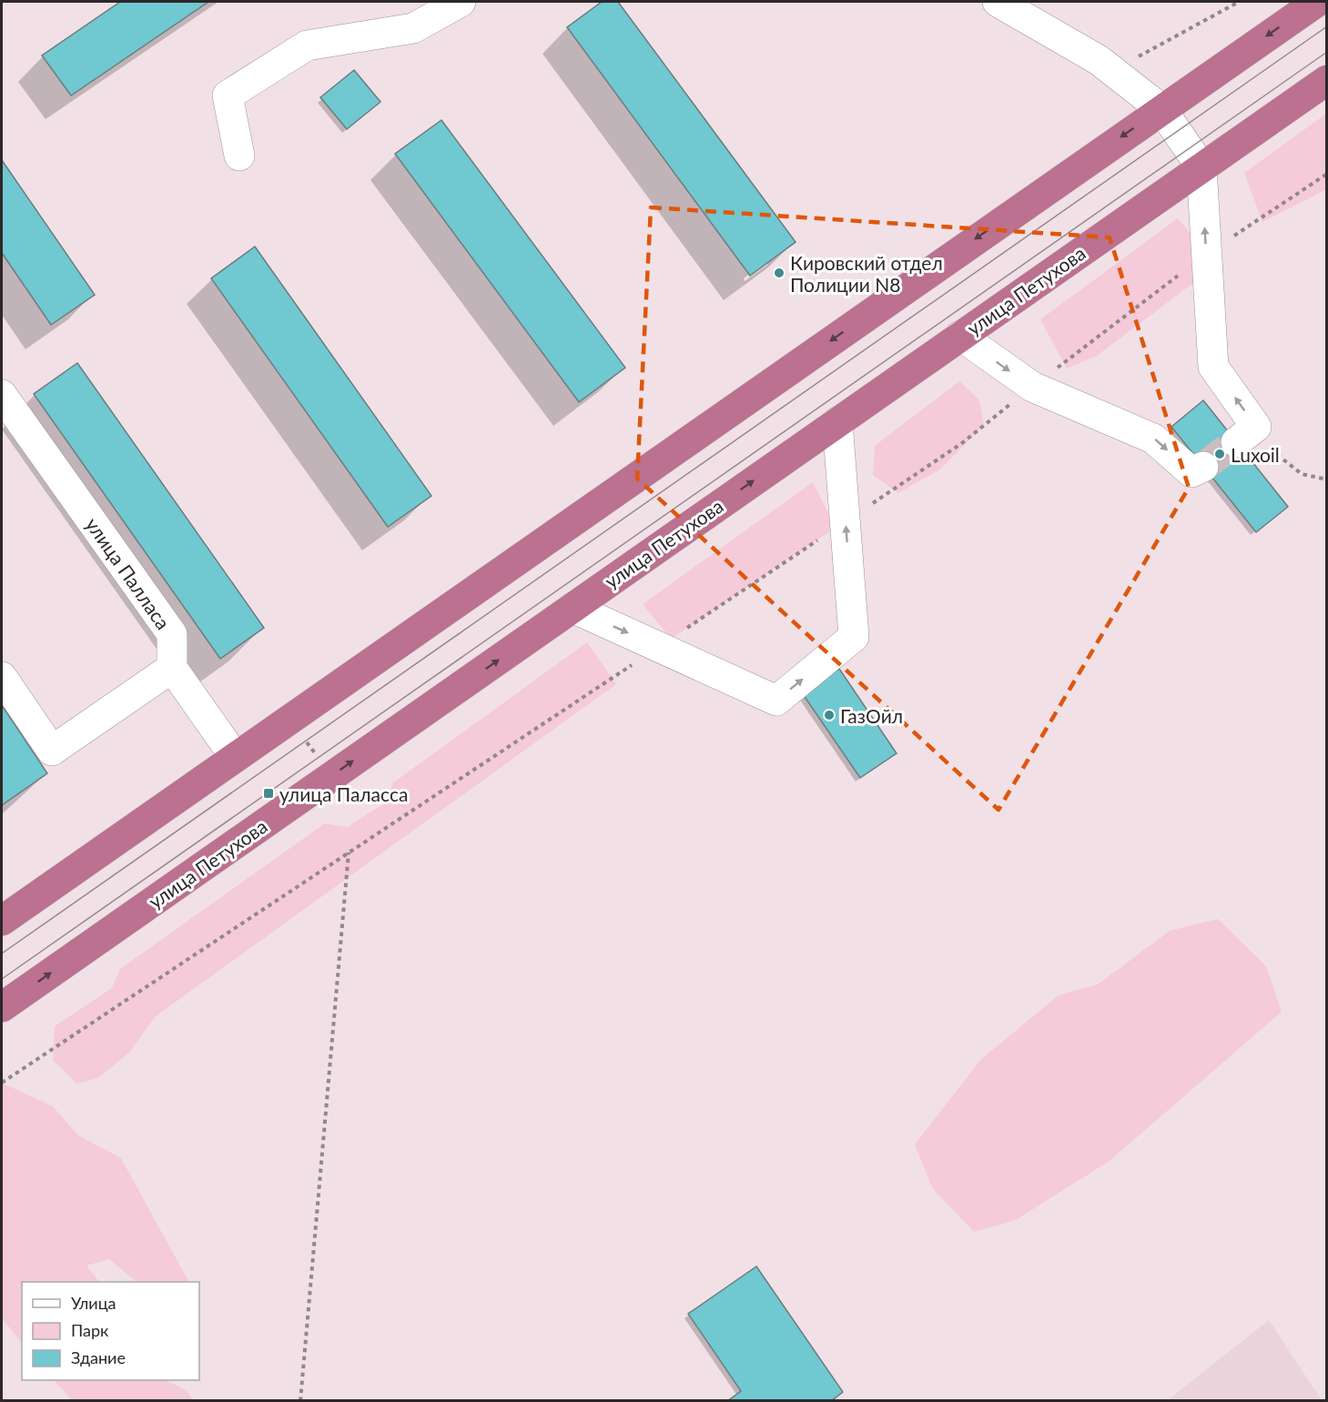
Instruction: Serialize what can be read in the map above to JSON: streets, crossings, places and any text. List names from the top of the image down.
{
  "streets": {
    "highway": ["улица Петухова"],
    "street": ["улица Палласа"]
  },
  "places": {
    "other": ["Кировский отдел Полиции N8", "Luxoil", "ГазОйл"],
    "transit": ["улица Паласса"]
  },
  "legend": ["Улица", "Парк", "Здание"]
}
